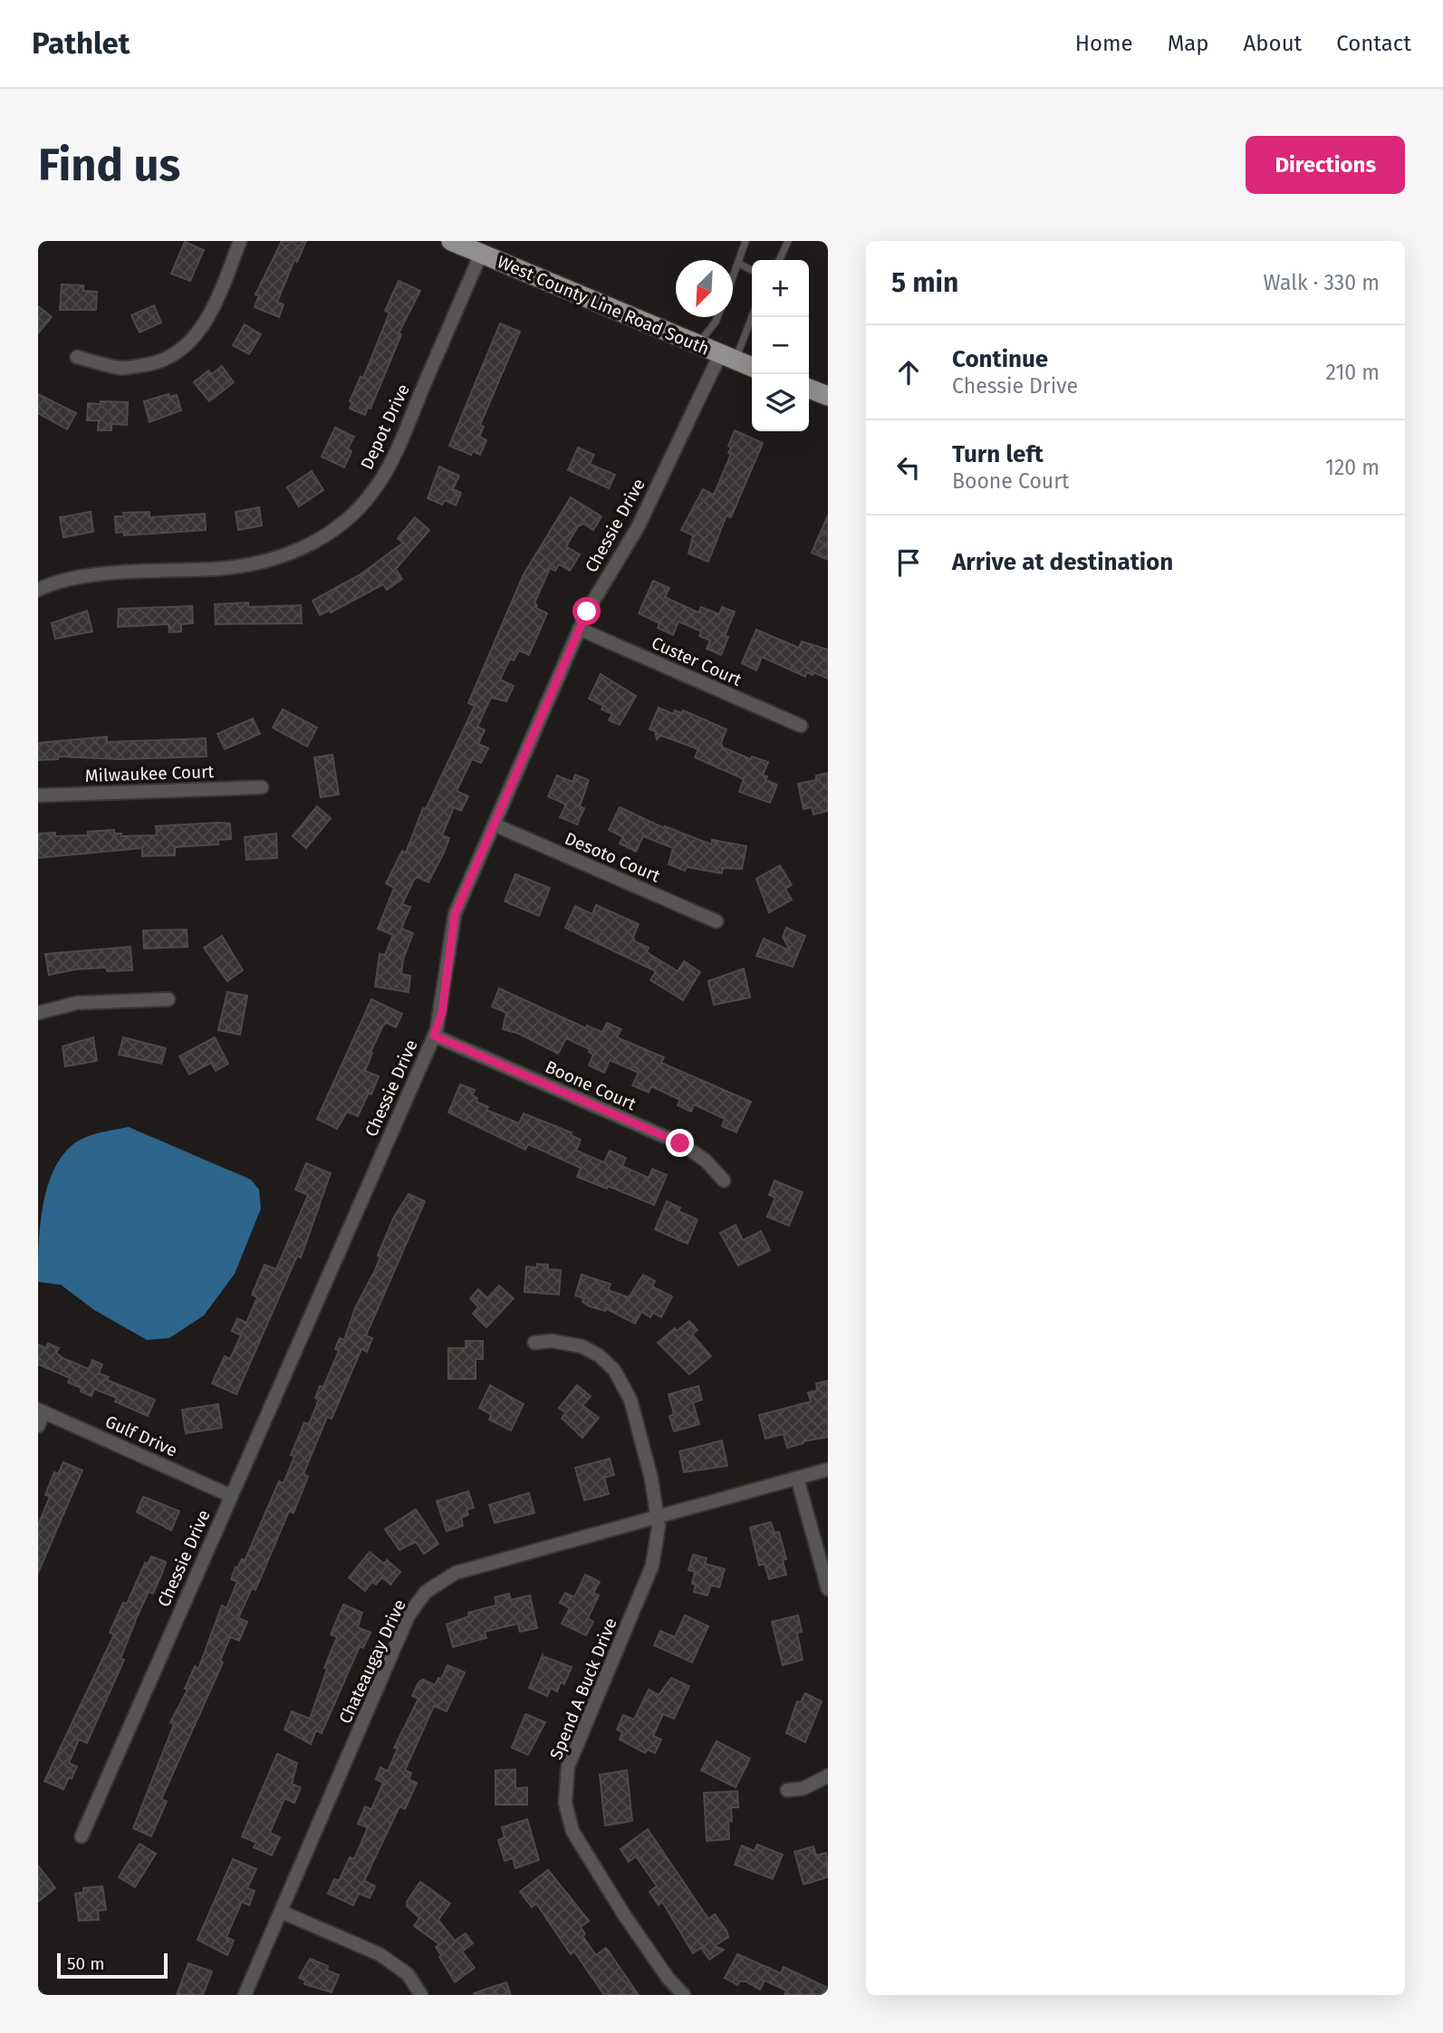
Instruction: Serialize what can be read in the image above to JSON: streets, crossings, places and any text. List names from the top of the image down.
{
  "streets": {
    "main road": ["West County Line Road South"],
    "street": [
      "Depot Drive",
      "Chessie Drive",
      "Custer Court",
      "Milwaukee Court",
      "Desoto Court",
      "Boone Court",
      "Gulf Drive",
      "Chateaugay Drive",
      "Spend A Buck Drive"
    ]
  },
  "crossings": [
    ["West County Line Road South", "Depot Drive"],
    ["West County Line Road South", "Chessie Drive"],
    ["Chessie Drive", "Custer Court"],
    ["Chessie Drive", "Desoto Court"],
    ["Chessie Drive", "Boone Court"],
    ["Chessie Drive", "Gulf Drive"],
    ["Chateaugay Drive", "Spend A Buck Drive"]
  ],
  "scale_bar": "50 m",
  "north": "bottom left",
  "page": {
    "header": "Pathlet",
    "nav": [
      "Home",
      "Map",
      "About",
      "Contact"
    ],
    "buttons": "Directions",
    "title": "Find us",
    "heading": ["5 min", "Walk · 330 m"],
    "map_buttons": ["+", "−"],
    "list": [
      ["Continue", "Chessie Drive", "210 m"],
      ["Turn left", "Boone Court", "120 m"],
      "Arrive at destination"
    ],
    "scale": "50 m"
  }
}
